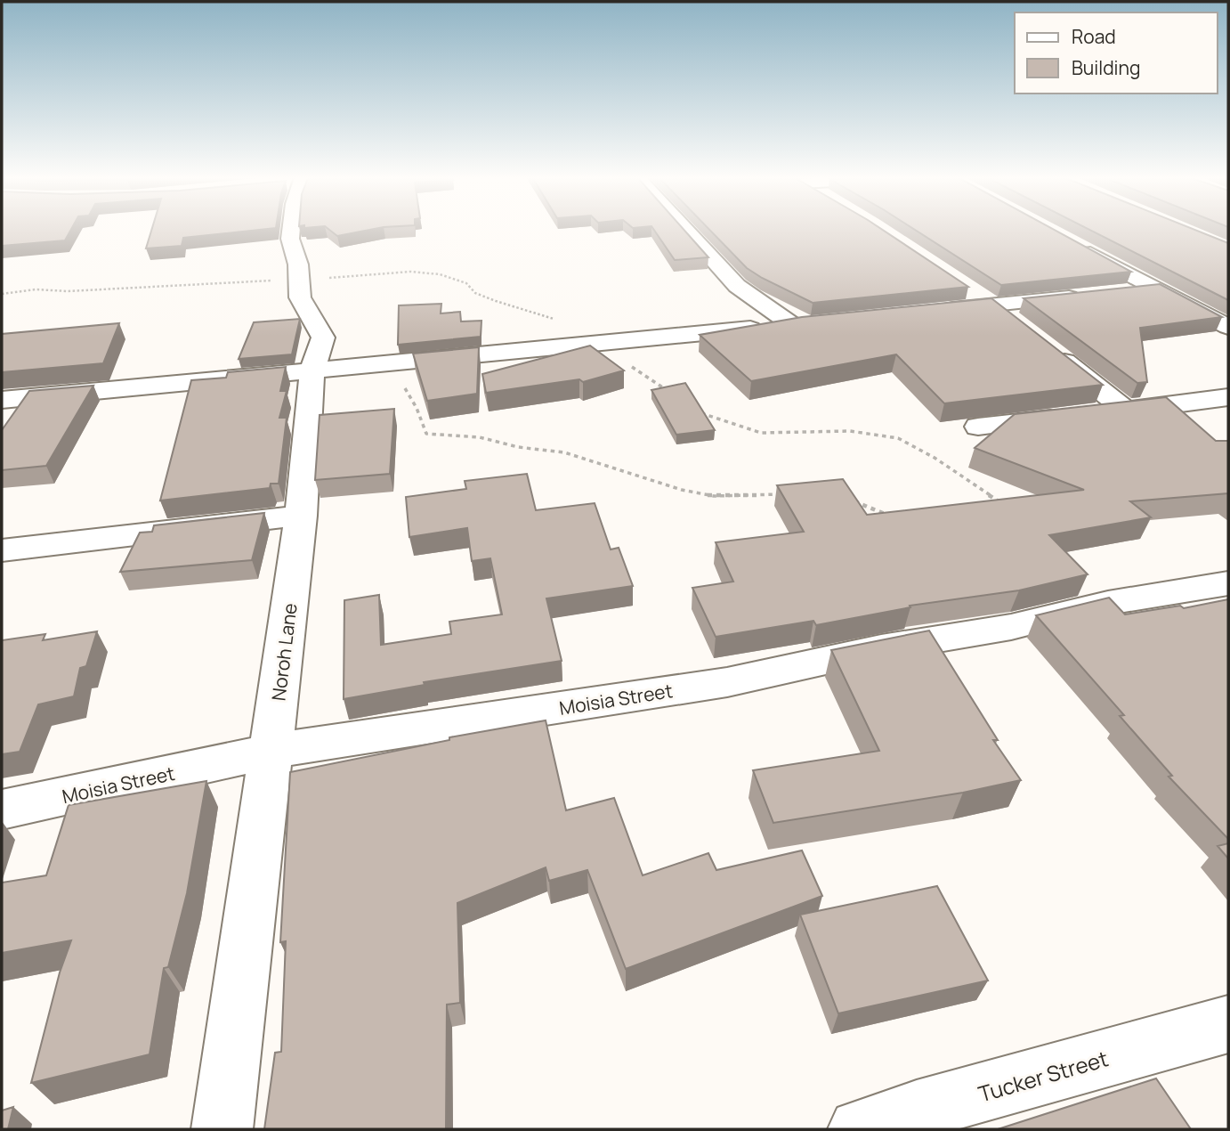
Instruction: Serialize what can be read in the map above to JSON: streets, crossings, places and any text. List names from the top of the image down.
{
  "streets": {
    "street": ["Noroh Lane", "Moisia Street", "Tucker Street"]
  },
  "crossings": [
    ["Noroh Lane", "Moisia Street"]
  ],
  "legend": ["Road", "Building"]
}
